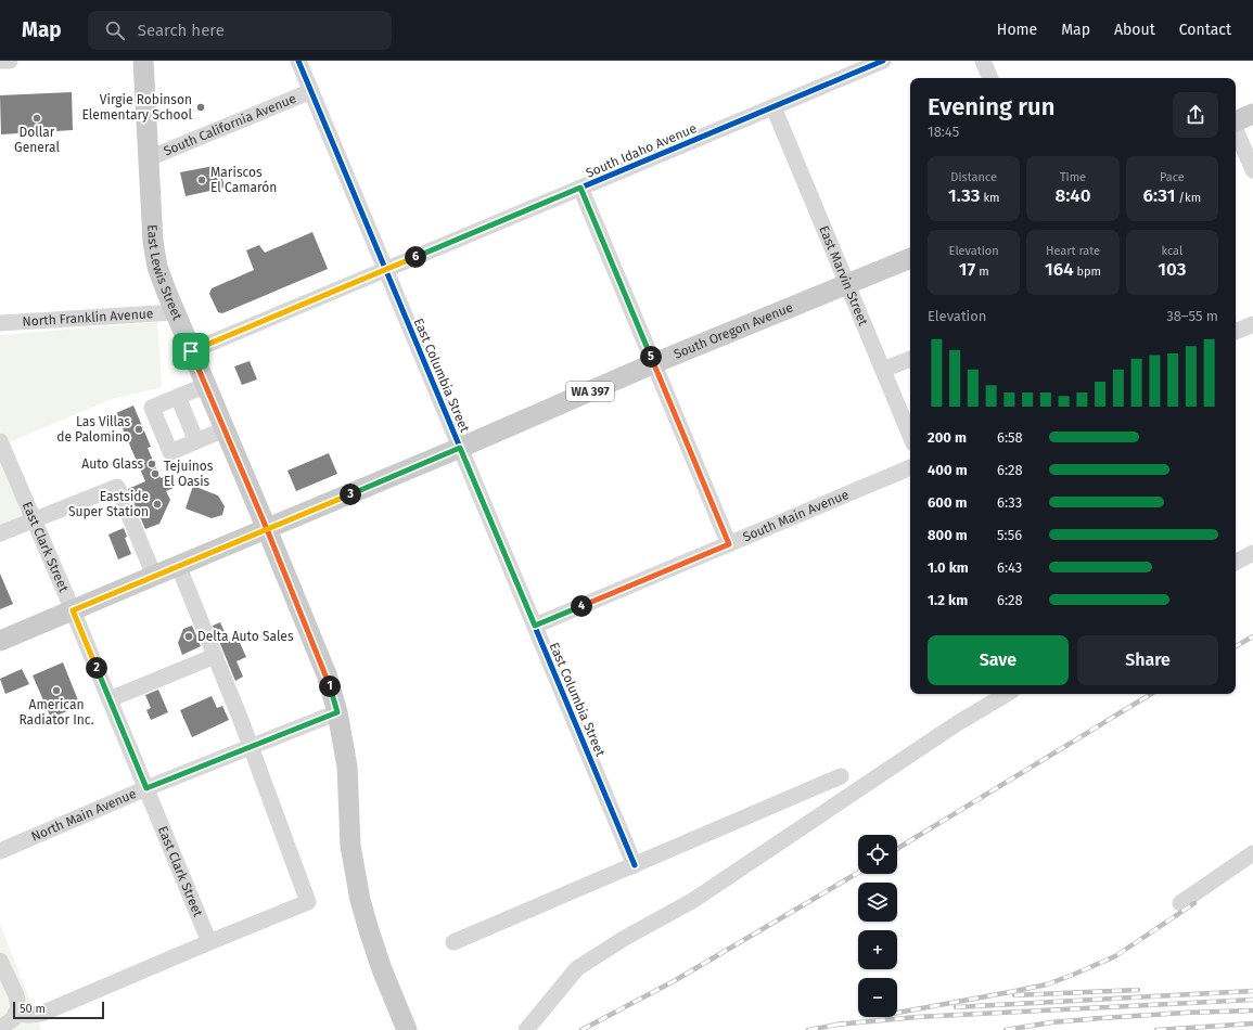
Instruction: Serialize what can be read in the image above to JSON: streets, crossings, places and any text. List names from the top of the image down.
{
  "streets": {
    "main road": ["East Lewis Street", "South Oregon Avenue", "WA 397"],
    "street": [
      "South California Avenue",
      "South Idaho Avenue",
      "East Marvin Street",
      "North Franklin Avenue",
      "East Columbia Street",
      "South Main Avenue",
      "East Clark Street",
      "North Main Avenue"
    ]
  },
  "crossings": [
    ["South California Avenue", "East Lewis Street"],
    ["South California Avenue", "East Columbia Street"],
    ["South Idaho Avenue", "East Lewis Street"],
    ["South Idaho Avenue", "East Marvin Street"],
    ["South Idaho Avenue", "East Columbia Street"],
    ["East Lewis Street", "North Franklin Avenue"],
    ["East Lewis Street", "South Oregon Avenue"],
    ["East Lewis Street", "WA 397"],
    ["East Lewis Street", "North Main Avenue"],
    ["East Marvin Street", "South Oregon Avenue"],
    ["South Oregon Avenue", "East Columbia Street"],
    ["South Oregon Avenue", "WA 397"],
    ["East Columbia Street", "South Main Avenue"],
    ["WA 397", "East Clark Street"],
    ["East Clark Street", "North Main Avenue"]
  ],
  "places": [
    "Virgie Robinson Elementary School",
    "Dollar General",
    "Mariscos El Camarón",
    "Las Villas de Palomino",
    "Auto Glass",
    "Tejuinos El Oasis",
    "Eastside Super Station",
    "Delta Auto Sales",
    "American Radiator Inc."
  ],
  "scale_bar": "50 m",
  "page": {
    "header": "Map",
    "search": "Search here",
    "nav": [
      "Home",
      "Map",
      "About",
      "Contact"
    ],
    "heading": ["Evening run", "18:45"],
    "stats": [
      ["Distance", "1.33 km"],
      ["Time", "8:40"],
      ["Pace", "6:31 /km"],
      ["Elevation", "17 m"],
      ["Heart rate", "164 bpm"],
      ["kcal", "103"]
    ],
    "pins": [
      "6",
      "5",
      "3",
      "4",
      "2",
      "1"
    ],
    "chart": ["Elevation", "38–55 m"],
    "list": [
      {
        "name": "200 m",
        "note": "6:58"
      },
      {
        "name": "400 m",
        "note": "6:28"
      },
      {
        "name": "600 m",
        "note": "6:33"
      },
      {
        "name": "800 m",
        "note": "5:56"
      },
      {
        "name": "1.0 km",
        "note": "6:43"
      },
      {
        "name": "1.2 km",
        "note": "6:28"
      }
    ],
    "buttons": ["Save", "Share"],
    "map_buttons": ["+", "−"],
    "scale": "50 m"
  }
}
